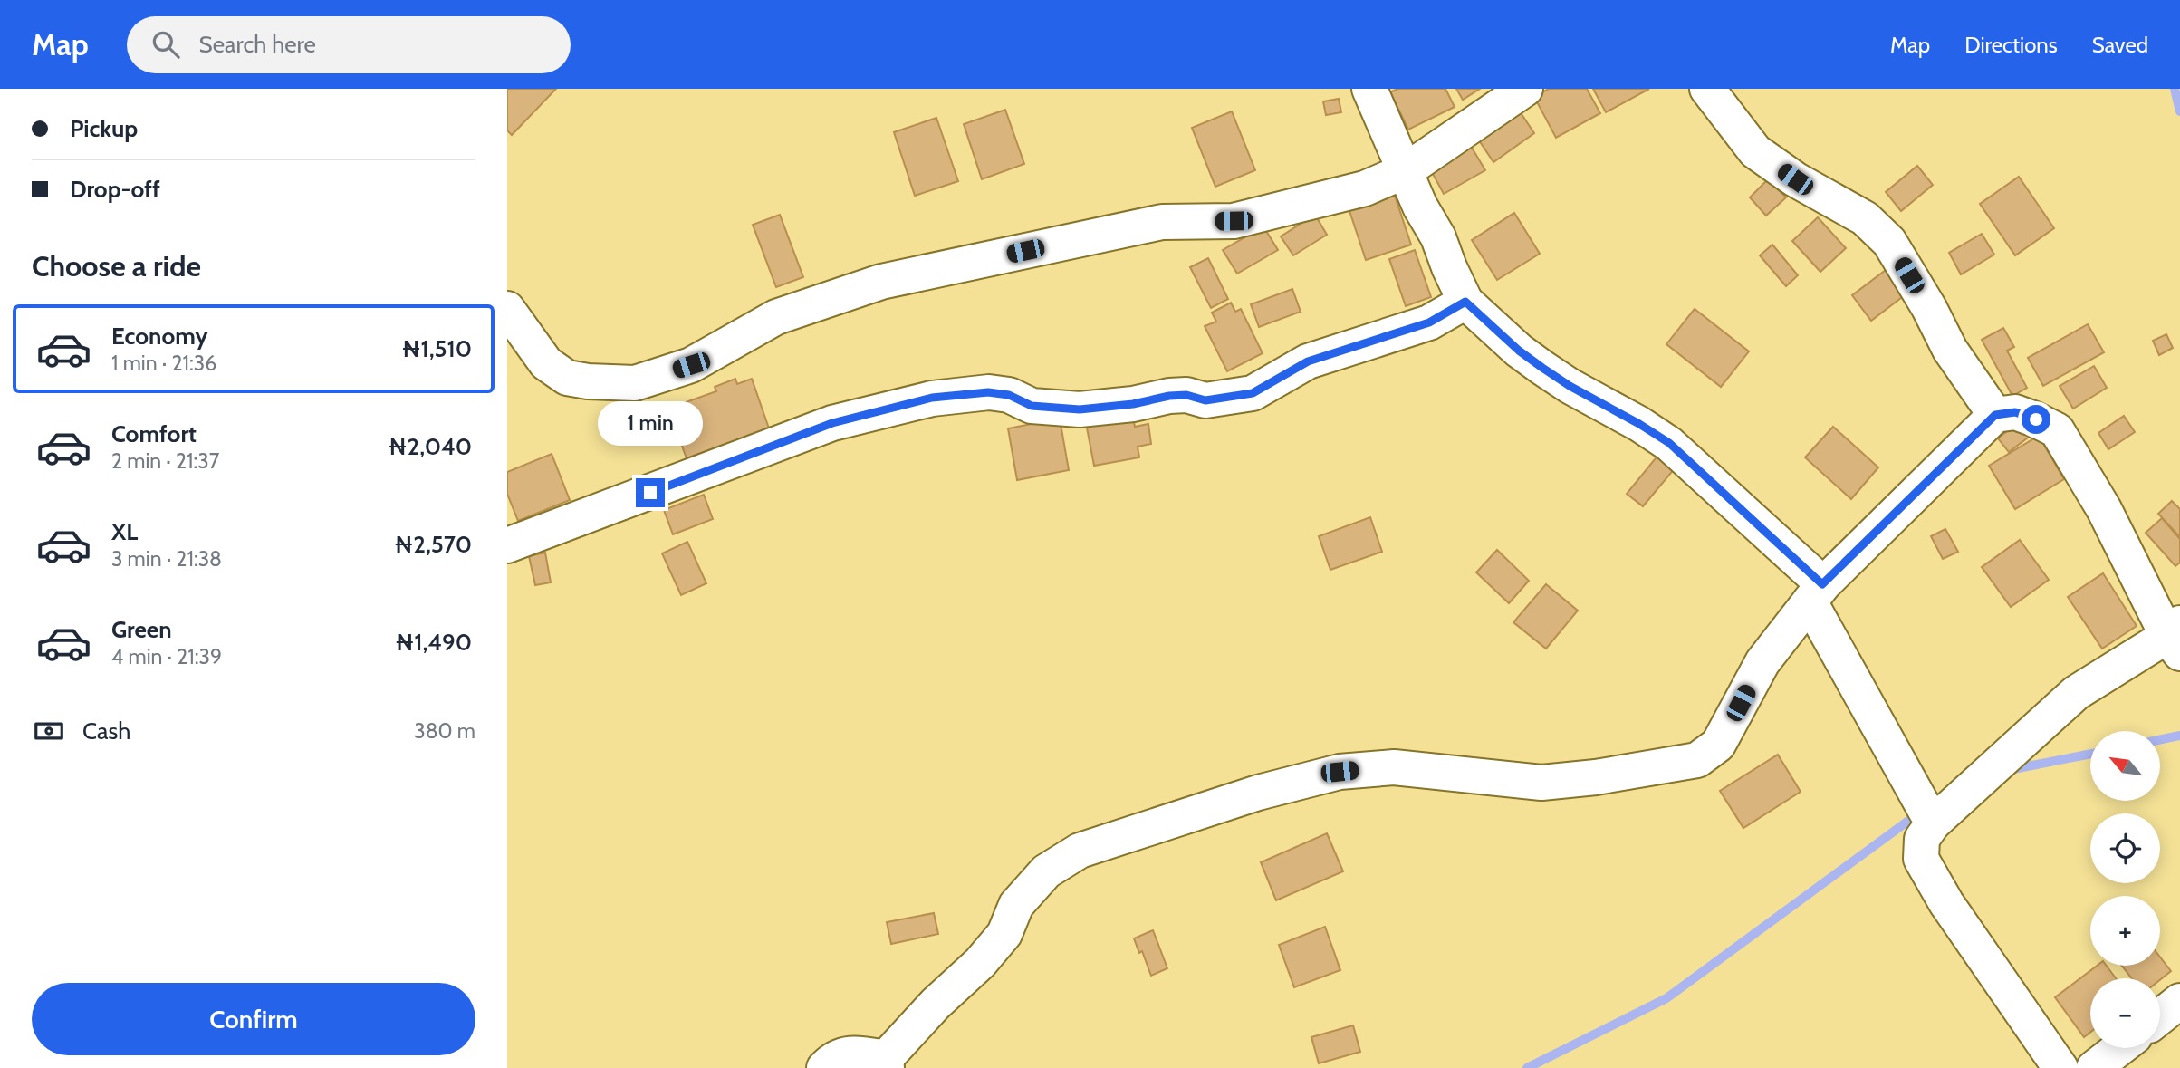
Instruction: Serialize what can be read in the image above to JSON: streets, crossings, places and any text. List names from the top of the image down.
{
  "north": "top left",
  "page": {
    "header": "Map",
    "search": "Search here",
    "nav": ["Map", "Directions", "Saved"],
    "banner": ["Pickup", "Drop-off"],
    "heading": "Choose a ride",
    "list": [
      {
        "name": "Economy",
        "note": "1 min · 21:36",
        "value": "₦1,510"
      },
      {
        "name": "Comfort",
        "note": "2 min · 21:37",
        "value": "₦2,040"
      },
      {
        "name": "XL",
        "note": "3 min · 21:38",
        "value": "₦2,570"
      },
      {
        "name": "Green",
        "note": "4 min · 21:39",
        "value": "₦1,490"
      }
    ],
    "bubble": "1 min",
    "pay": ["Cash", "380 m"],
    "map_buttons": ["+", "−"],
    "buttons": "Confirm"
  }
}
